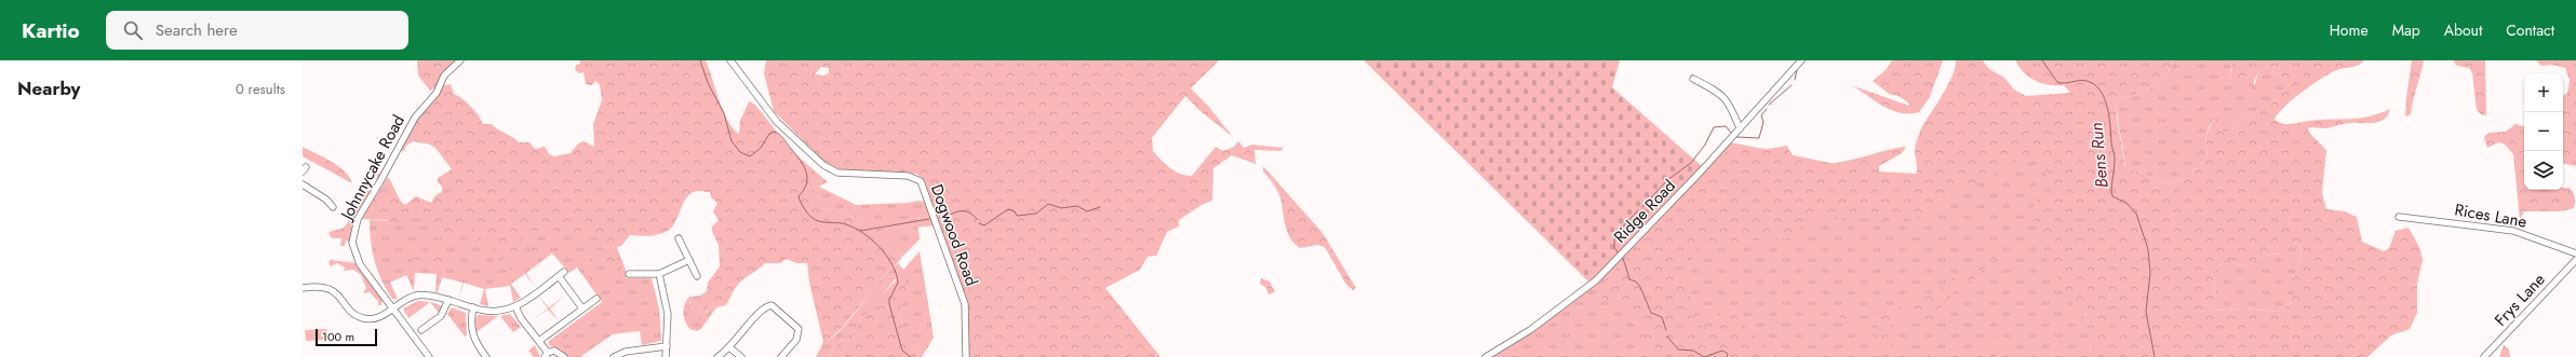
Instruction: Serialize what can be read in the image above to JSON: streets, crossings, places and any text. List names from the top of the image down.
{
  "streets": {
    "street": [
      "Johnnycake Road",
      "Ridge Road",
      "Rices Lane",
      "Dogwood Road",
      "Frys Lane"
    ]
  },
  "water": ["Bens Run"],
  "scale_bar": "100 m",
  "page": {
    "header": "Kartio",
    "search": "Search here",
    "nav": [
      "Home",
      "Map",
      "About",
      "Contact"
    ],
    "heading": ["Nearby", "0 results"],
    "map_buttons": ["+", "−"],
    "scale": "100 m"
  }
}
